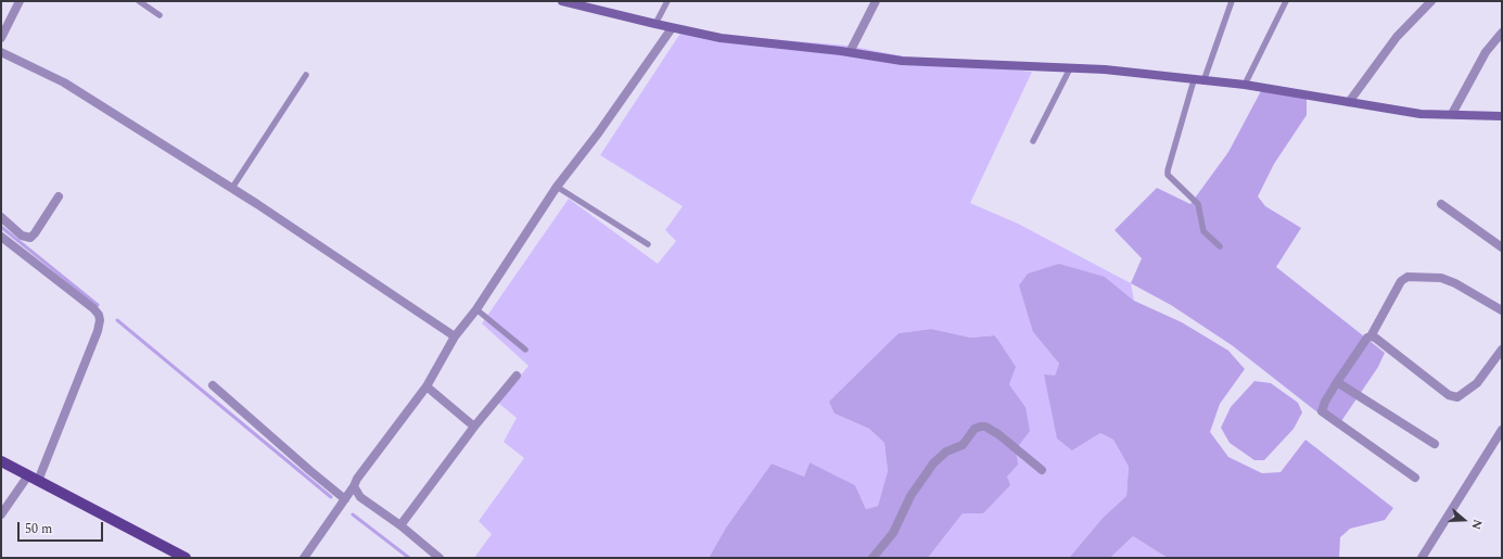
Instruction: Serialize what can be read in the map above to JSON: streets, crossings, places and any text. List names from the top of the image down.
{
  "scale_bar": "50 m",
  "north": "right"
}
